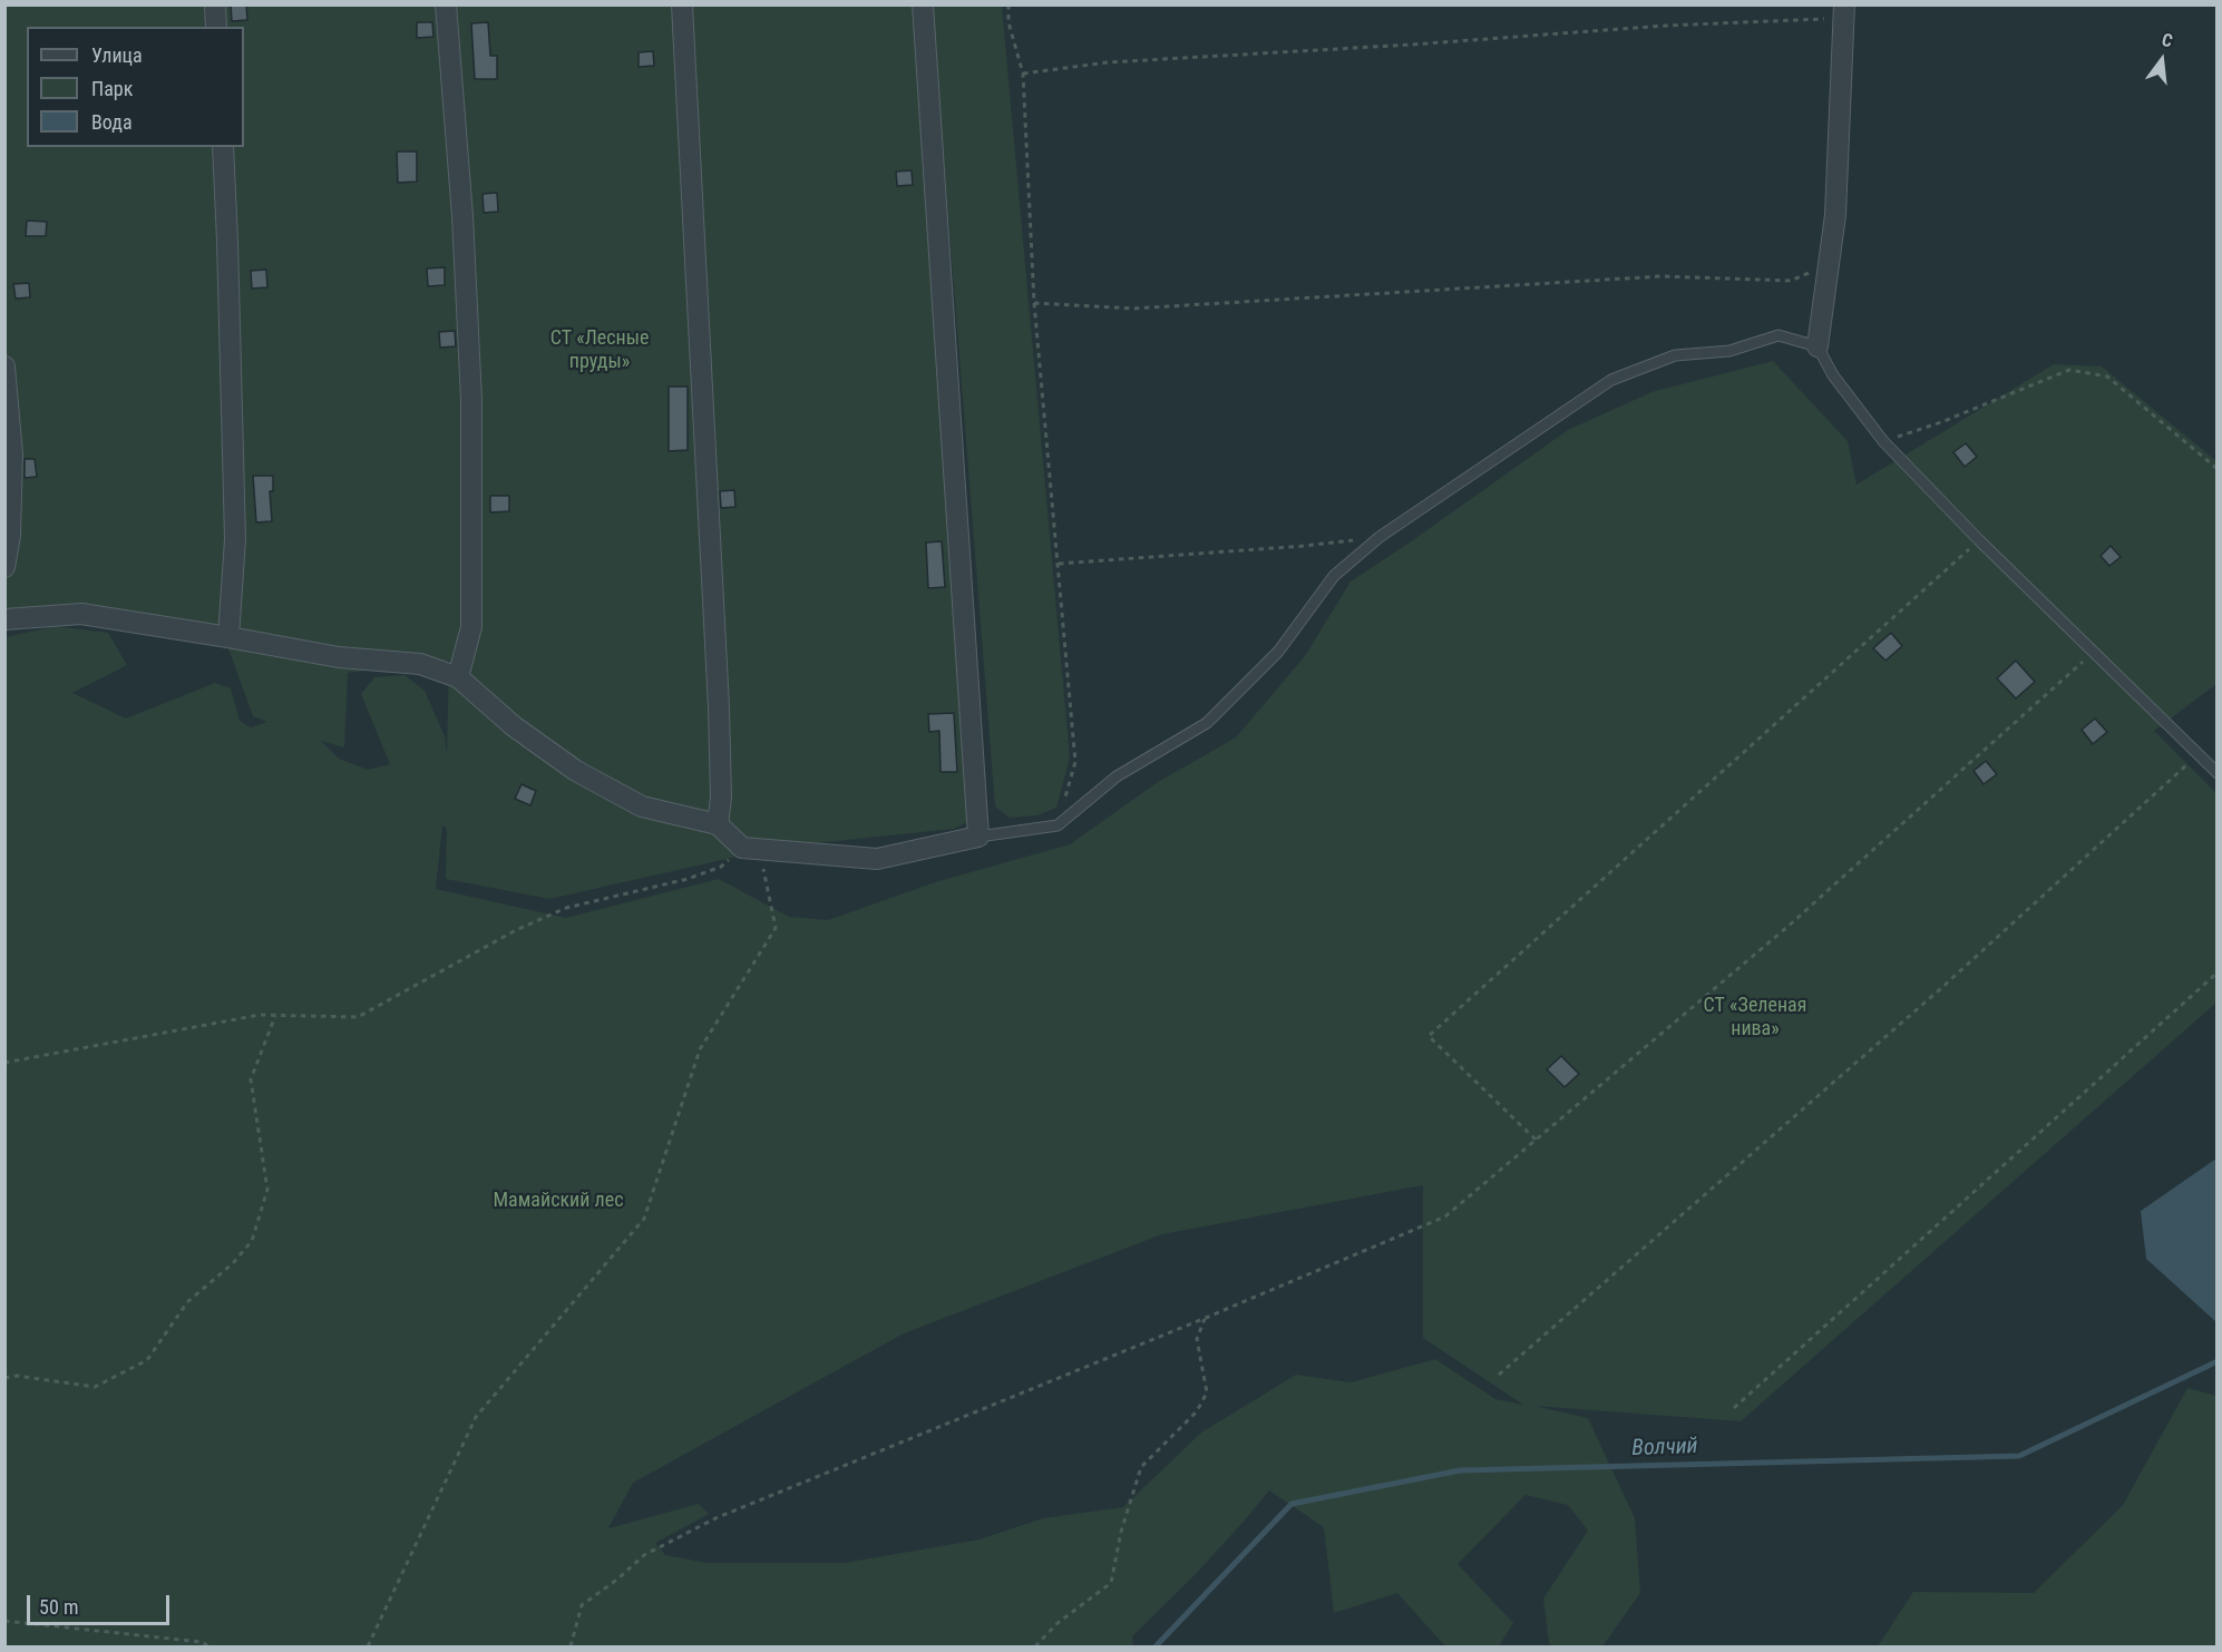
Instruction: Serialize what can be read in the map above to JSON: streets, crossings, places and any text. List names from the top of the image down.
{
  "water": ["Волчий"],
  "parks": ["СТ «Лесные пруды»", "СТ «Зеленая нива»", "Мамайский лес"],
  "legend": ["Улица", "Парк", "Вода"],
  "scale_bar": "50 m",
  "north": "top"
}
